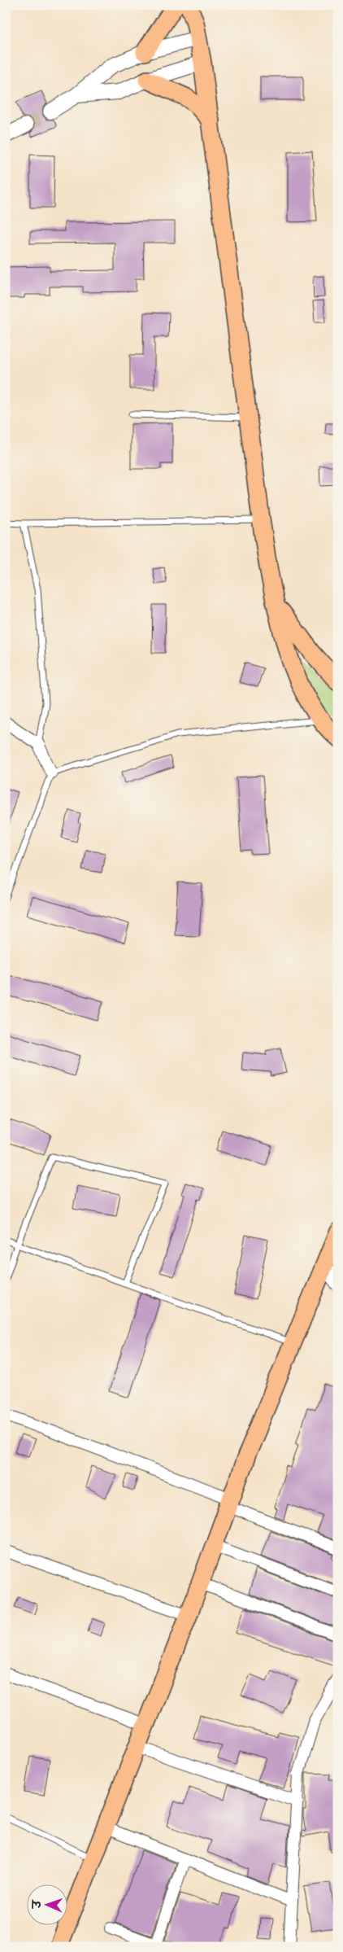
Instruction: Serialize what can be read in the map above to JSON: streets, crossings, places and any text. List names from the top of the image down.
{
  "north": "left"
}
